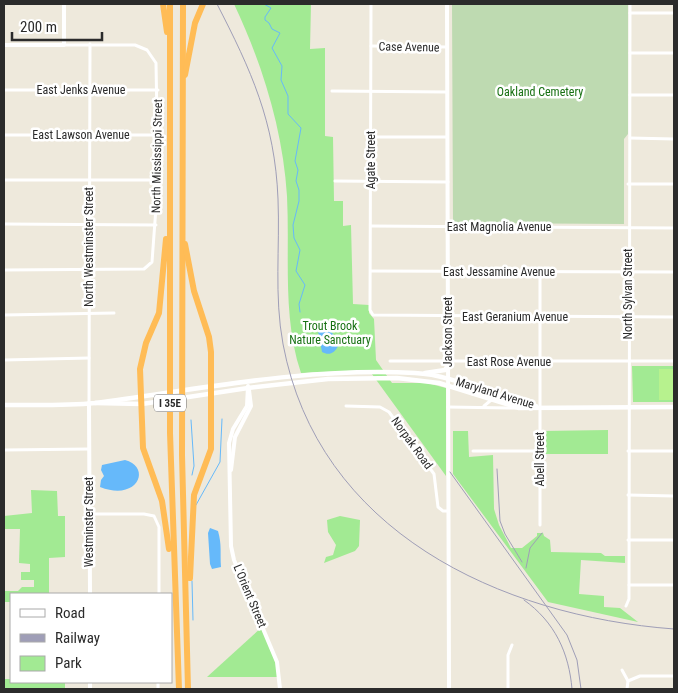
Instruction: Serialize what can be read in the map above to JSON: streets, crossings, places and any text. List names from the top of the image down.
{
  "streets": {
    "highway": ["I 35E"],
    "main road": ["Maryland Avenue"],
    "street": [
      "Case Avenue",
      "East Jenks Avenue",
      "East Lawson Avenue",
      "North Mississippi Street",
      "Agate Street",
      "East Magnolia Avenue",
      "North Westminster Street",
      "East Jessamine Avenue",
      "North Sylvan Street",
      "East Geranium Avenue",
      "Jackson Street",
      "East Rose Avenue",
      "Norpak Road",
      "Abell Street",
      "Westminster Street",
      "L'Orient Street"
    ]
  },
  "crossings": [
    ["Case Avenue", "Agate Street"],
    ["Case Avenue", "Jackson Street"],
    ["East Jenks Avenue", "North Mississippi Street"],
    ["East Jenks Avenue", "North Westminster Street"],
    ["East Lawson Avenue", "North Mississippi Street"],
    ["East Lawson Avenue", "North Westminster Street"],
    ["North Mississippi Street", "North Westminster Street"],
    ["Agate Street", "East Magnolia Avenue"],
    ["Agate Street", "East Jessamine Avenue"],
    ["Agate Street", "East Geranium Avenue"],
    ["East Magnolia Avenue", "North Sylvan Street"],
    ["East Magnolia Avenue", "Jackson Street"],
    ["North Westminster Street", "Westminster Street"],
    ["East Jessamine Avenue", "North Sylvan Street"],
    ["East Jessamine Avenue", "Jackson Street"],
    ["East Jessamine Avenue", "Abell Street"],
    ["North Sylvan Street", "East Geranium Avenue"],
    ["North Sylvan Street", "East Rose Avenue"],
    ["East Geranium Avenue", "Jackson Street"],
    ["East Geranium Avenue", "Abell Street"],
    ["Jackson Street", "East Rose Avenue"],
    ["Jackson Street", "Maryland Avenue"],
    ["Jackson Street", "Norpak Road"],
    ["East Rose Avenue", "Abell Street"],
    ["Maryland Avenue", "Abell Street"],
    ["Maryland Avenue", "L'Orient Street"]
  ],
  "parks": ["Oakland Cemetery", "Trout Brook Nature Sanctuary"],
  "legend": ["Road", "Railway", "Park"],
  "scale_bar": "200 m"
}
